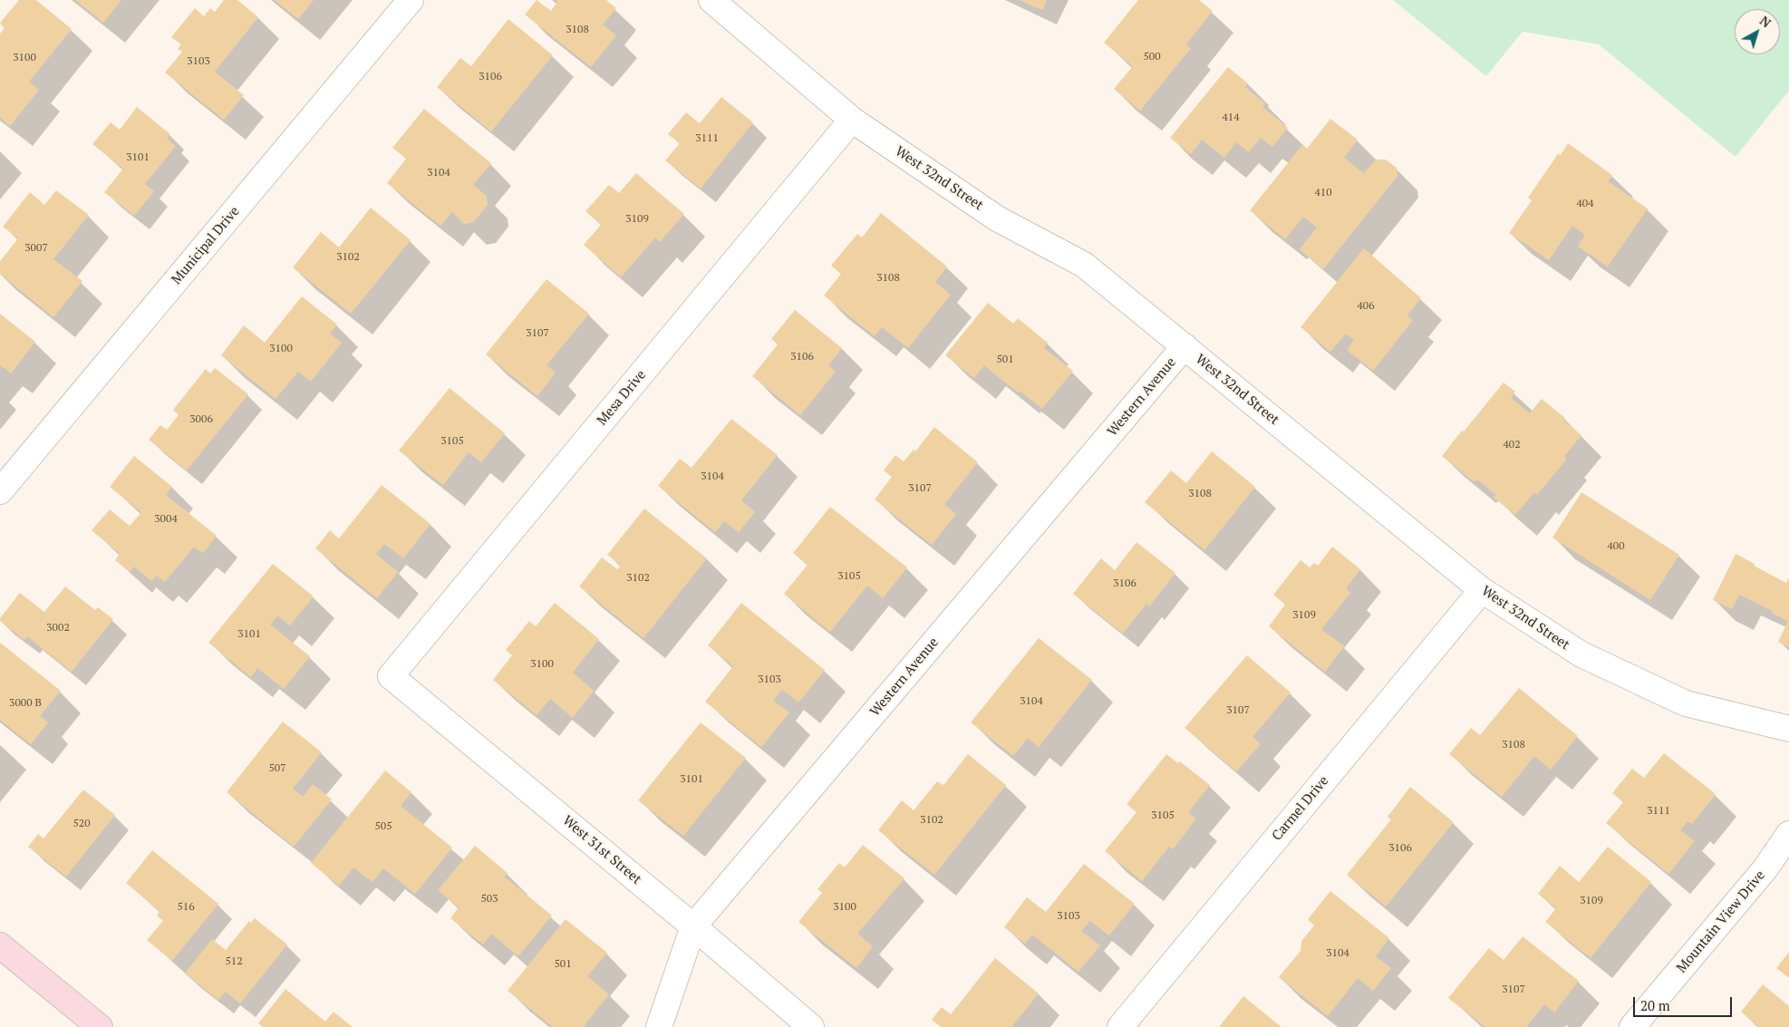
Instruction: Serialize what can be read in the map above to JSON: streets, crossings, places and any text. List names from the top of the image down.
{
  "streets": {
    "street": [
      "West 32nd Street",
      "Municipal Drive",
      "Western Avenue",
      "Mesa Drive",
      "Carmel Drive",
      "West 31st Street",
      "Mountain View Drive"
    ]
  },
  "crossings": [
    ["West 32nd Street", "Western Avenue"],
    ["West 32nd Street", "Mesa Drive"],
    ["West 32nd Street", "Carmel Drive"],
    ["Western Avenue", "West 31st Street"],
    ["Mesa Drive", "West 31st Street"]
  ],
  "house_numbers": [
    "3108",
    "500",
    "3100",
    "3103",
    "3106",
    "414",
    "3111",
    "3101",
    "3104",
    "410",
    "404",
    "3109",
    "3007",
    "3102",
    "3108",
    "406",
    "3107",
    "3100",
    "3106",
    "501",
    "3006",
    "3105",
    "402",
    "3104",
    "3107",
    "3108",
    "3004",
    "400",
    "3105",
    "3102",
    "3106",
    "3109",
    "3002",
    "3101",
    "3100",
    "3103",
    "3104",
    "3000 B",
    "3107",
    "3108",
    "507",
    "3101",
    "3111",
    "3105",
    "3102",
    "520",
    "505",
    "3106",
    "503",
    "3109",
    "516",
    "3100",
    "3103",
    "3104",
    "512",
    "501",
    "3107"
  ],
  "scale_bar": "20 m",
  "north": "top right"
}
